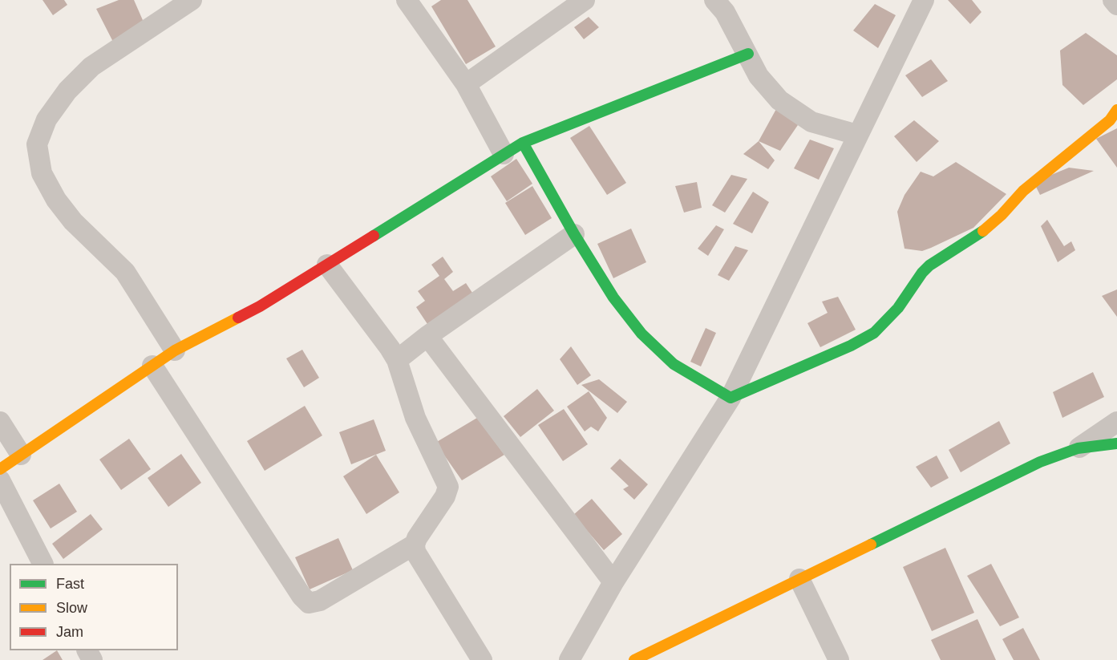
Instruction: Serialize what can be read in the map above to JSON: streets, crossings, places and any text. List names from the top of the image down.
{
  "legend": ["Fast", "Slow", "Jam"]
}
